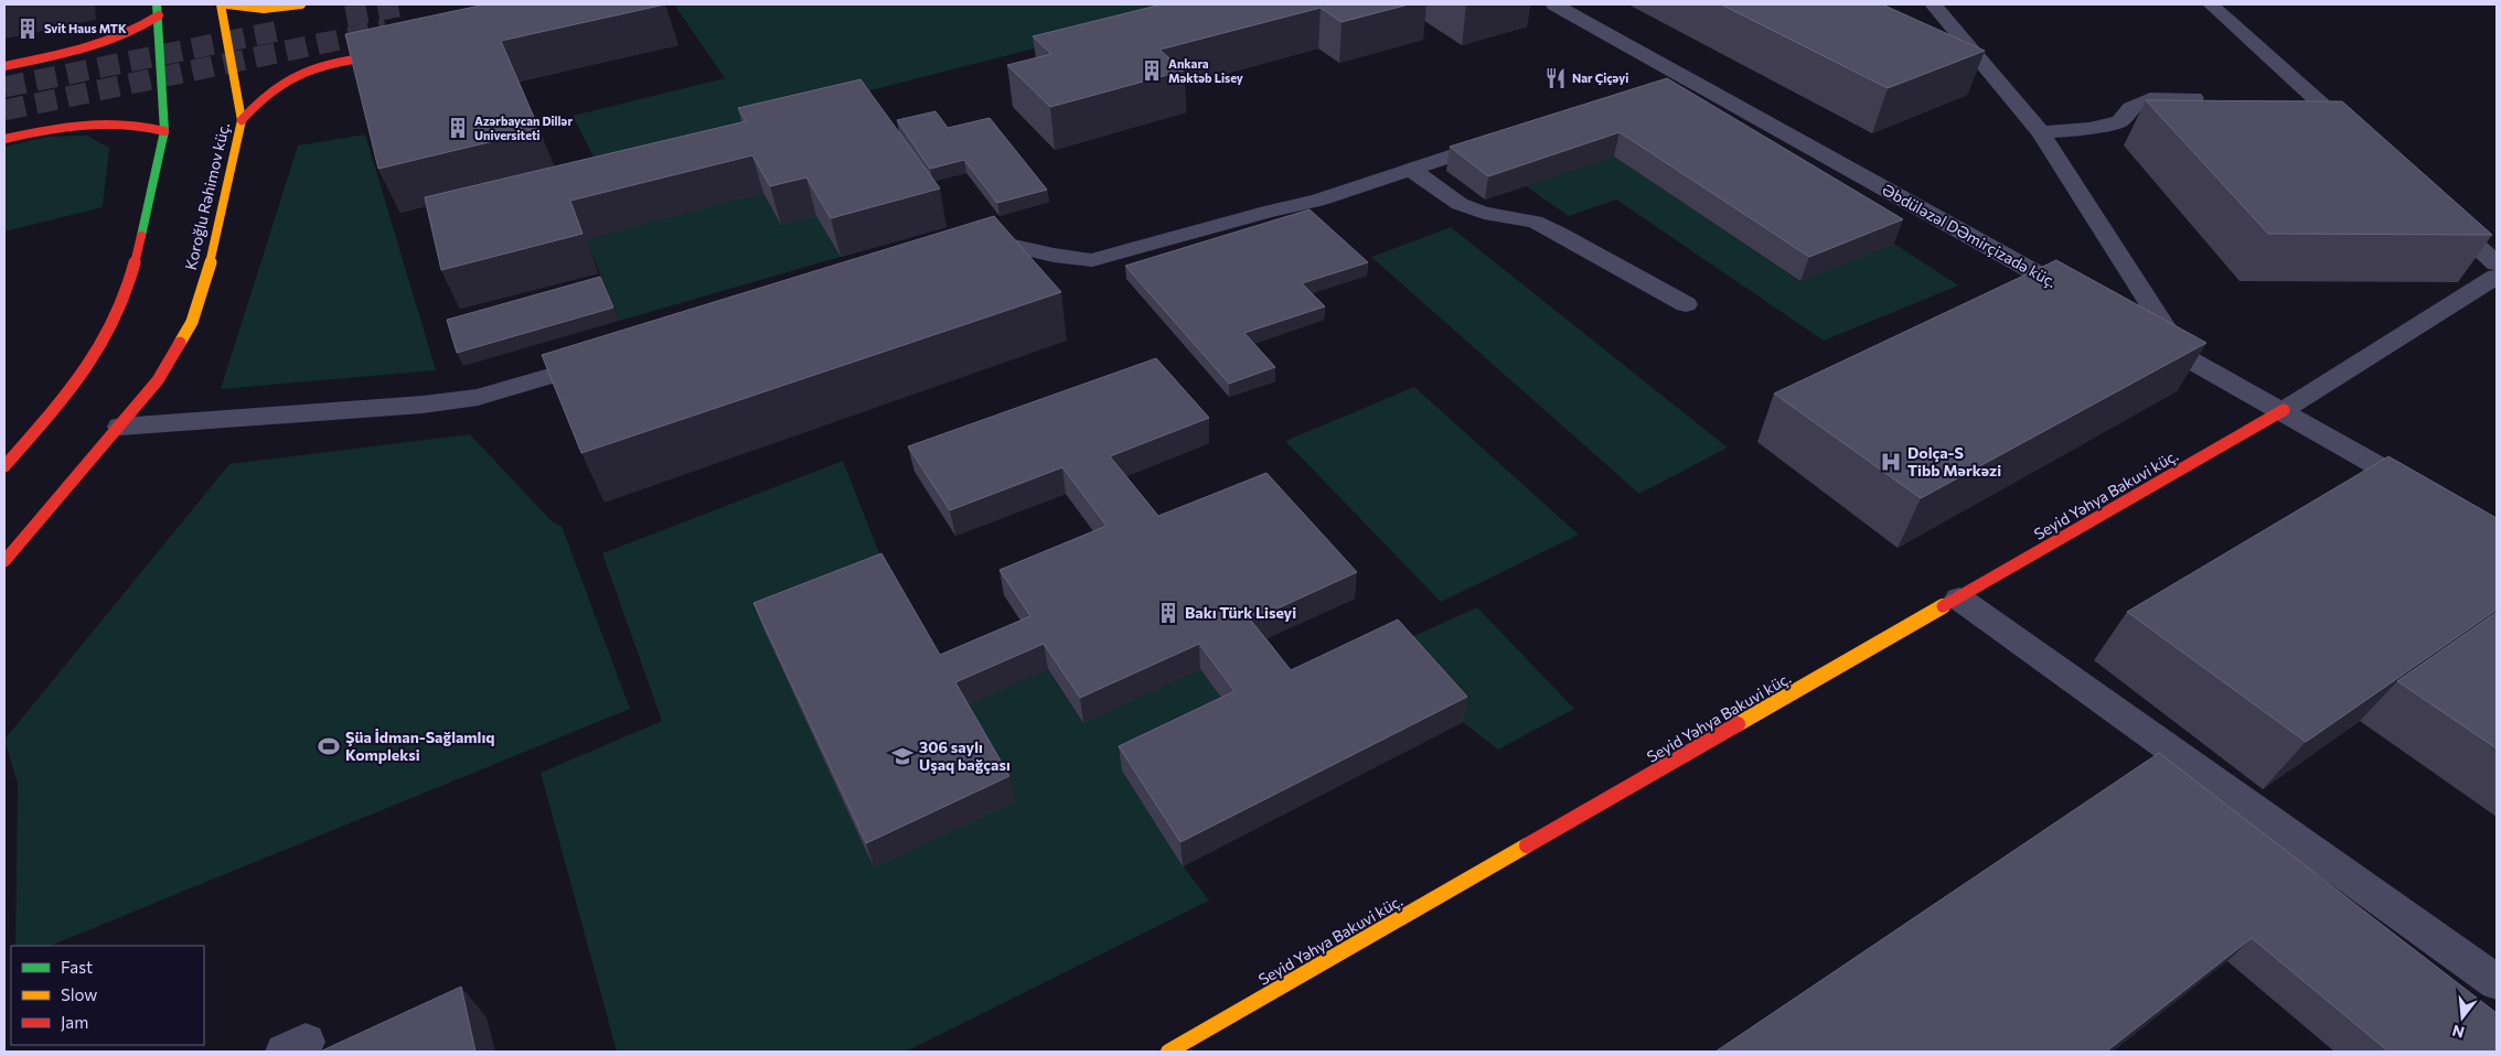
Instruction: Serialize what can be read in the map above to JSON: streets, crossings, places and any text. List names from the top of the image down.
{
  "streets": {
    "main road": ["Koroğlu Rəhimov küç.", "Seyid Yəhya Bakuvi küç."],
    "street": ["Əbdüləzəl DƏmirçizadə küç."]
  },
  "places": {
    "building": [
      "Svit Haus MTK",
      "Ankara Məktəb Lisey",
      "Azərbaycan Dillər Universiteti",
      "Bakı Türk Liseyi"
    ],
    "restaurant": ["Nar Çiçəyi"],
    "hospital": ["Dolça-S Tibb Mərkəzi"],
    "sports": ["Şüa İdman-Sağlamlıq Kompleksi"],
    "school or university": ["306 saylı Uşaq bağçası"]
  },
  "legend": ["Fast", "Slow", "Jam"],
  "north": "bottom"
}
